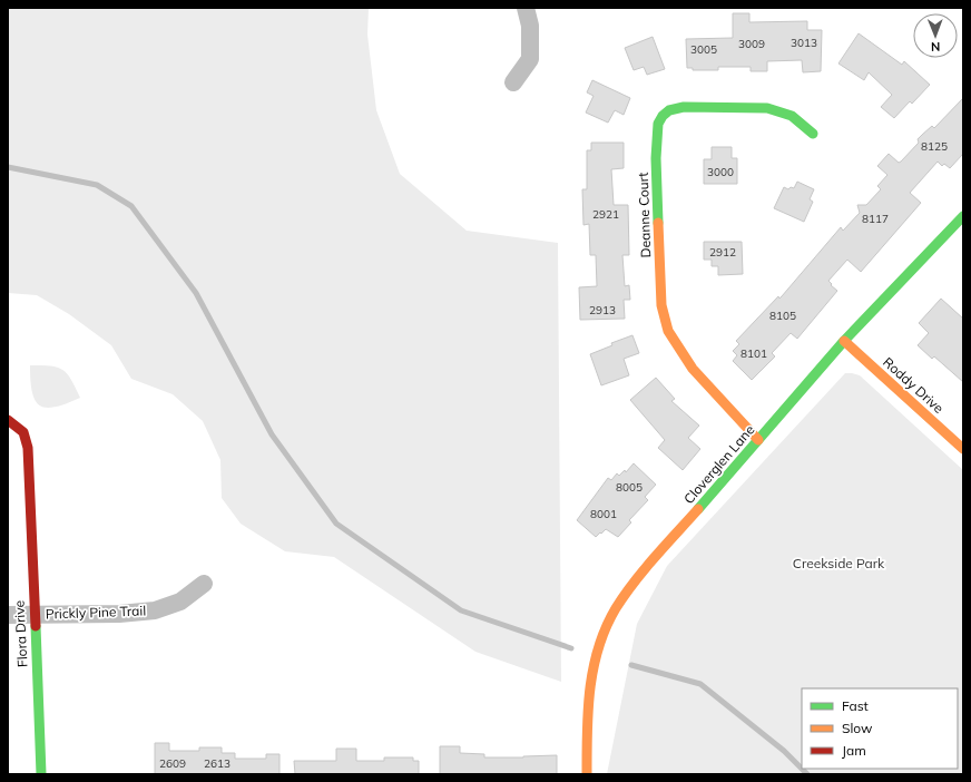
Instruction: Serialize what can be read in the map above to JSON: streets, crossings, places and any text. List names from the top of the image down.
{
  "streets": {
    "street": [
      "Deanne Court",
      "Roddy Drive",
      "Cloverglen Lane",
      "Prickly Pine Trail",
      "Flora Drive"
    ]
  },
  "crossings": [
    ["Deanne Court", "Cloverglen Lane"],
    ["Roddy Drive", "Cloverglen Lane"],
    ["Prickly Pine Trail", "Flora Drive"]
  ],
  "parks": ["Creekside Park"],
  "house_numbers": [
    "3013",
    "3009",
    "3005",
    "8125",
    "3000",
    "2921",
    "8117",
    "2912",
    "2913",
    "8105",
    "8101",
    "8005",
    "8001",
    "2609",
    "2613"
  ],
  "legend": ["Fast", "Slow", "Jam"],
  "north": "bottom"
}
